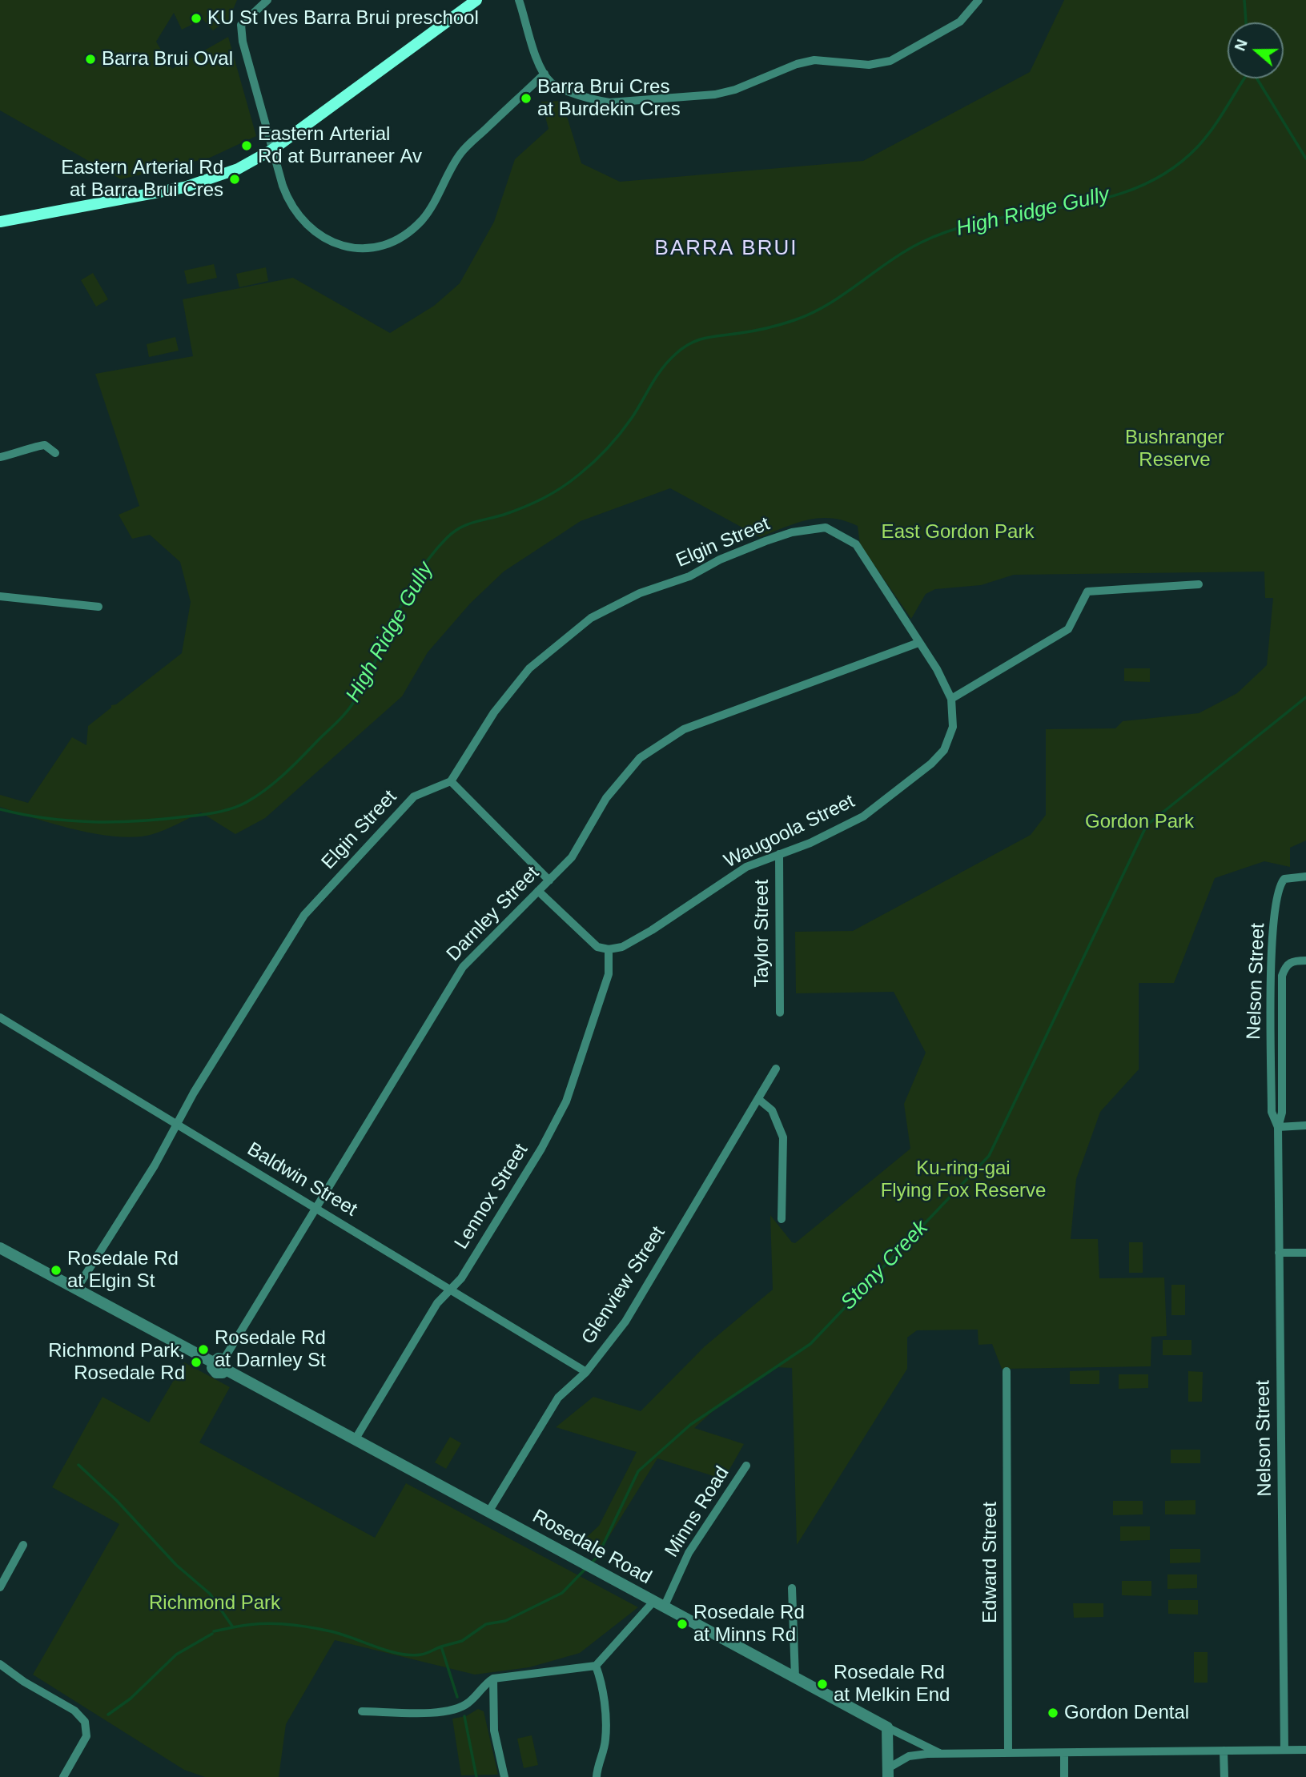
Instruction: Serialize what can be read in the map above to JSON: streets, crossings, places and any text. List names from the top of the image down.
{
  "streets": {
    "street": [
      "Elgin Street",
      "Waugoola Street",
      "Darnley Street",
      "Taylor Street",
      "Nelson Street",
      "Baldwin Street",
      "Lennox Street",
      "Glenview Street",
      "Minns Road",
      "Rosedale Road",
      "Edward Street"
    ]
  },
  "crossings": [
    ["Elgin Street", "Darnley Street"],
    ["Elgin Street", "Baldwin Street"],
    ["Elgin Street", "Rosedale Road"],
    ["Waugoola Street", "Taylor Street"],
    ["Waugoola Street", "Lennox Street"],
    ["Darnley Street", "Baldwin Street"],
    ["Darnley Street", "Rosedale Road"],
    ["Nelson Street", "Rosedale Road"],
    ["Baldwin Street", "Lennox Street"],
    ["Baldwin Street", "Glenview Street"],
    ["Lennox Street", "Rosedale Road"],
    ["Glenview Street", "Rosedale Road"],
    ["Minns Road", "Rosedale Road"],
    ["Rosedale Road", "Edward Street"]
  ],
  "districts": ["BARRA BRUI"],
  "water": ["High Ridge Gully", "Stony Creek"],
  "parks": [
    "Bushranger Reserve",
    "East Gordon Park",
    "Gordon Park",
    "Ku-ring-gai Flying Fox Reserve",
    "Richmond Park"
  ],
  "places": [
    "KU St Ives Barra Brui preschool",
    "Barra Brui Oval",
    "Barra Brui Cres at Burdekin Cres",
    "Eastern Arterial Rd at Burraneer Av",
    "Eastern Arterial Rd at Barra Brui Cres",
    "Rosedale Rd at Elgin St",
    "Rosedale Rd at Darnley St",
    "Richmond Park, Rosedale Rd",
    "Rosedale Rd at Minns Rd",
    "Rosedale Rd at Melkin End",
    "Gordon Dental"
  ],
  "north": "left"
}
